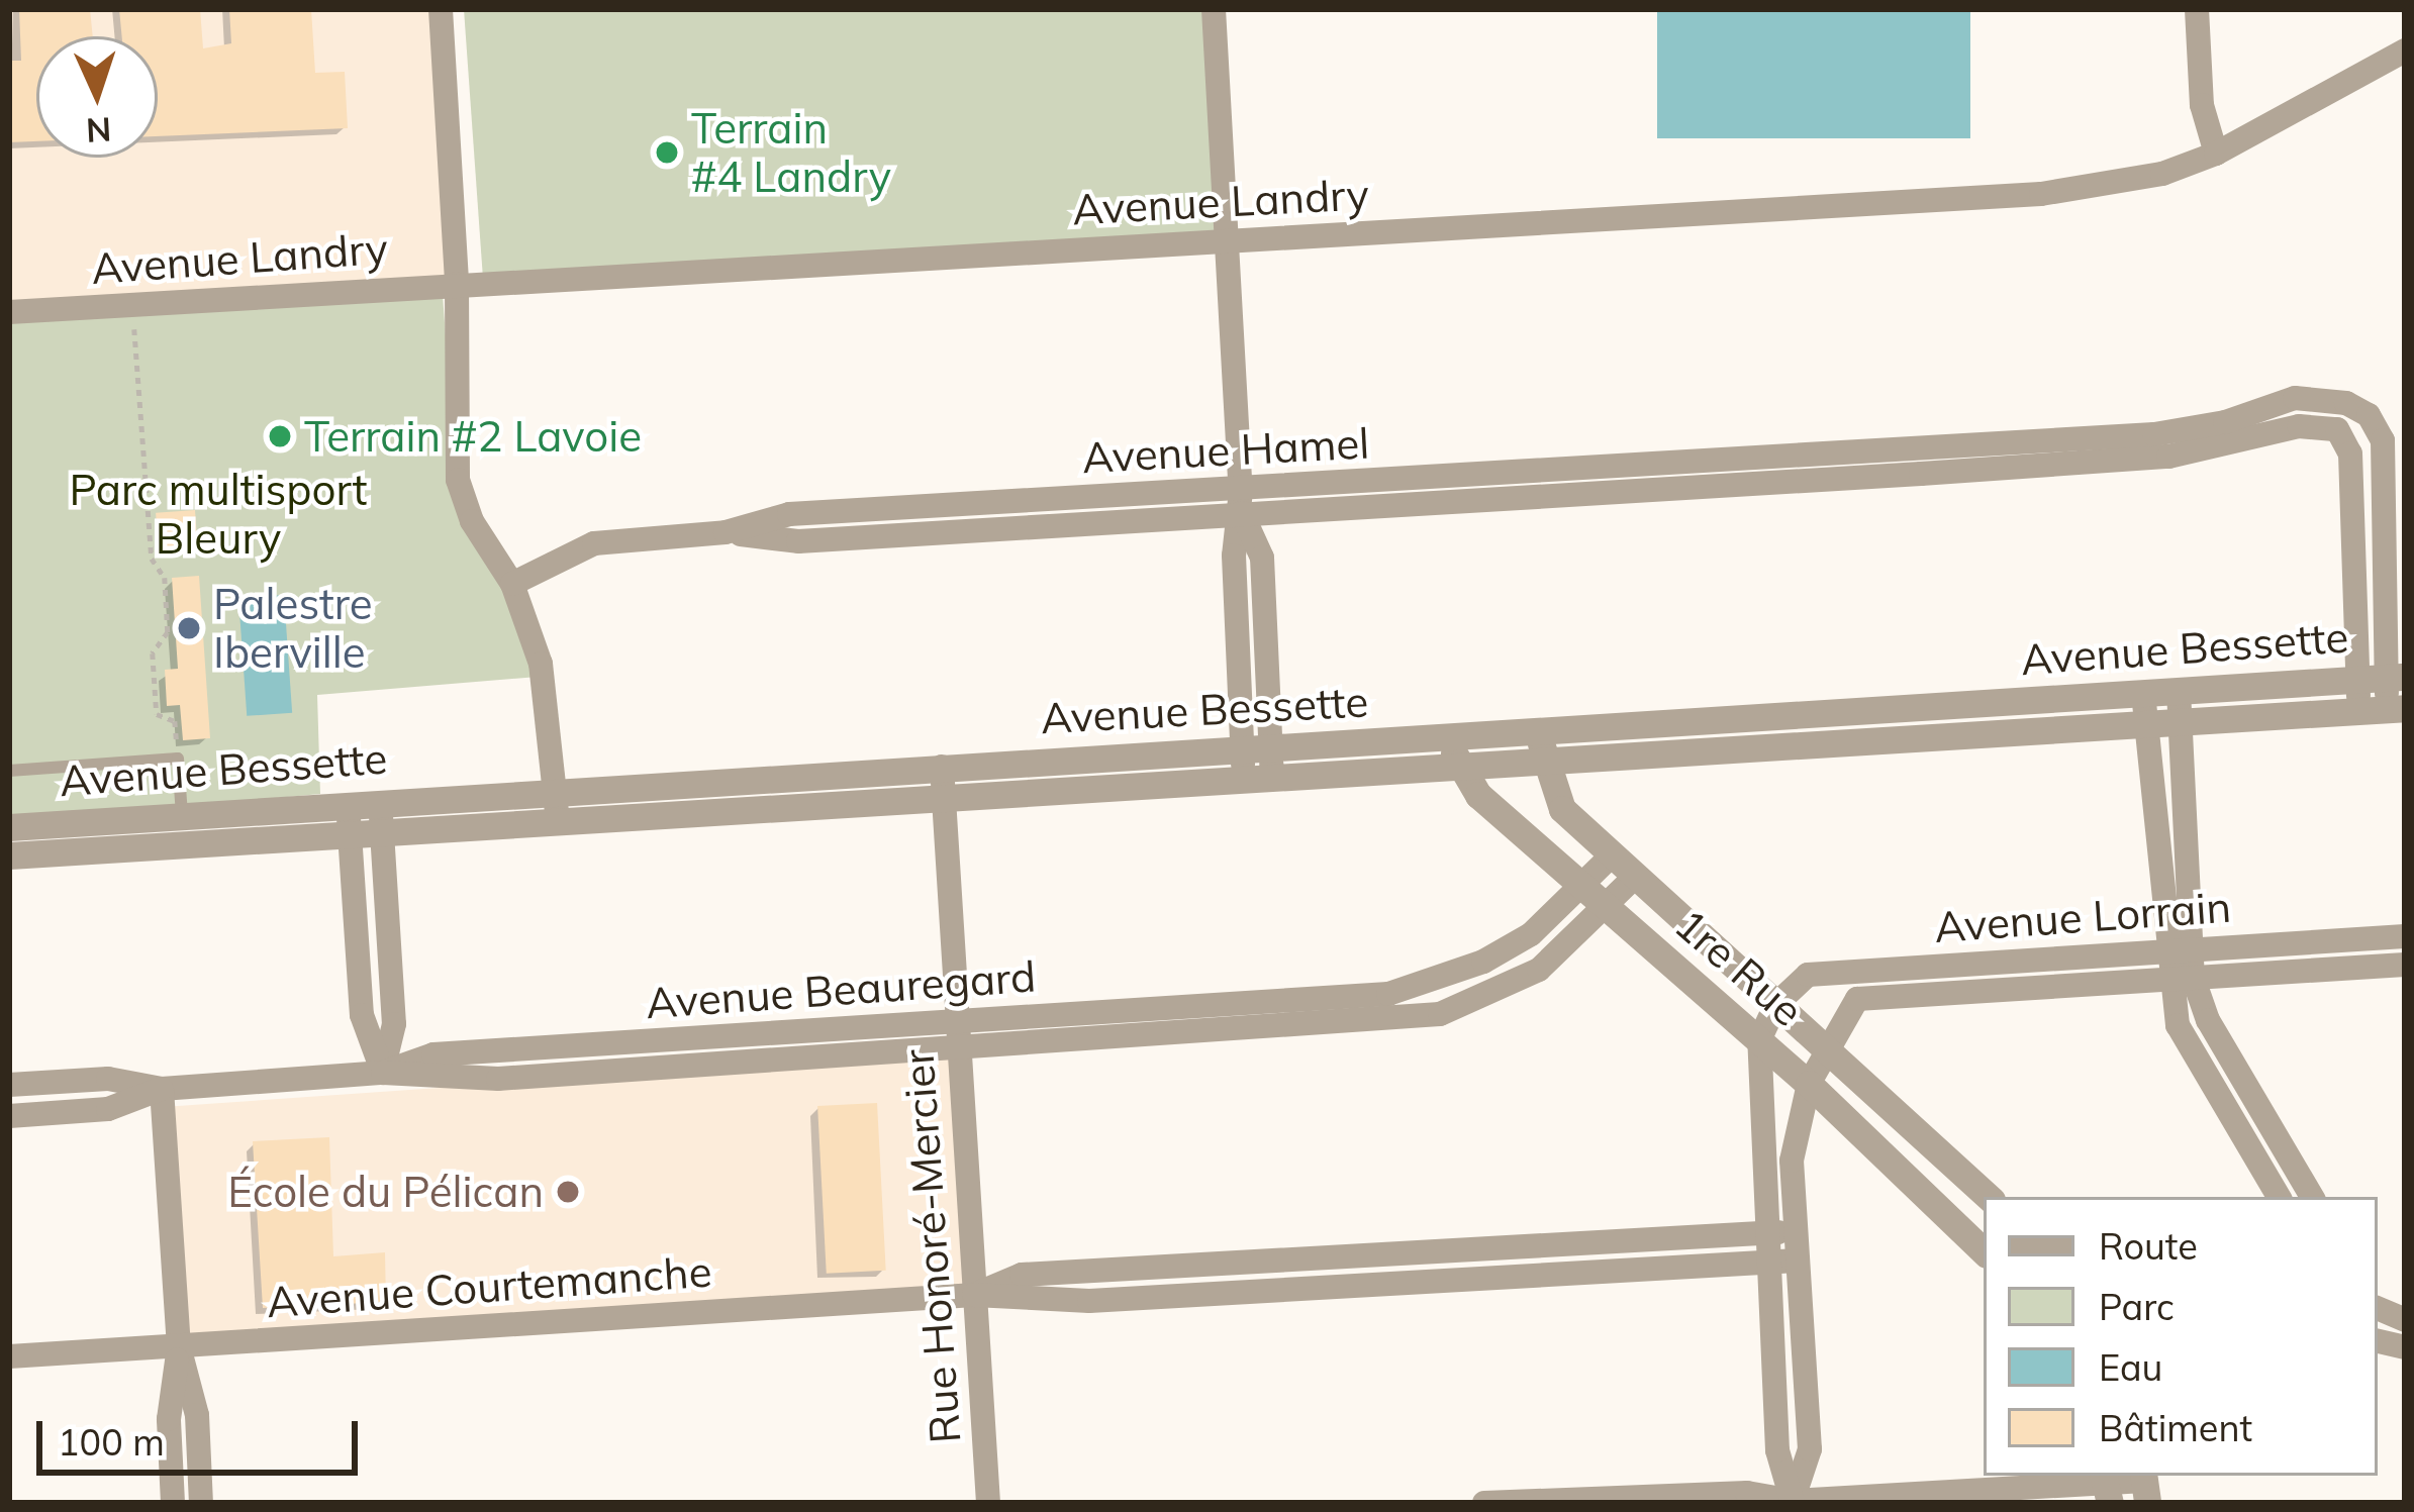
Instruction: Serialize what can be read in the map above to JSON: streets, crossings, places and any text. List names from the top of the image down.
{
  "streets": {
    "street": [
      "Avenue Landry",
      "Avenue Hamel",
      "Avenue Bessette",
      "Avenue Lorrain",
      "1re Rue",
      "Avenue Beauregard",
      "Rue Honoré-Mercier",
      "Avenue Courtemanche"
    ]
  },
  "crossings": [
    ["Avenue Bessette", "1re Rue"],
    ["Avenue Bessette", "Rue Honoré-Mercier"],
    ["Avenue Lorrain", "1re Rue"],
    ["1re Rue", "Avenue Beauregard"],
    ["Avenue Beauregard", "Rue Honoré-Mercier"],
    ["Rue Honoré-Mercier", "Avenue Courtemanche"]
  ],
  "parks": ["Parc multisport Bleury"],
  "places": [
    "Terrain #4 Landry",
    "Terrain #2 Lavoie",
    "Palestre Iberville",
    "École du Pélican"
  ],
  "legend": [
    "Route",
    "Parc",
    "Eau",
    "Bâtiment"
  ],
  "scale_bar": "100 m",
  "north": "bottom"
}
